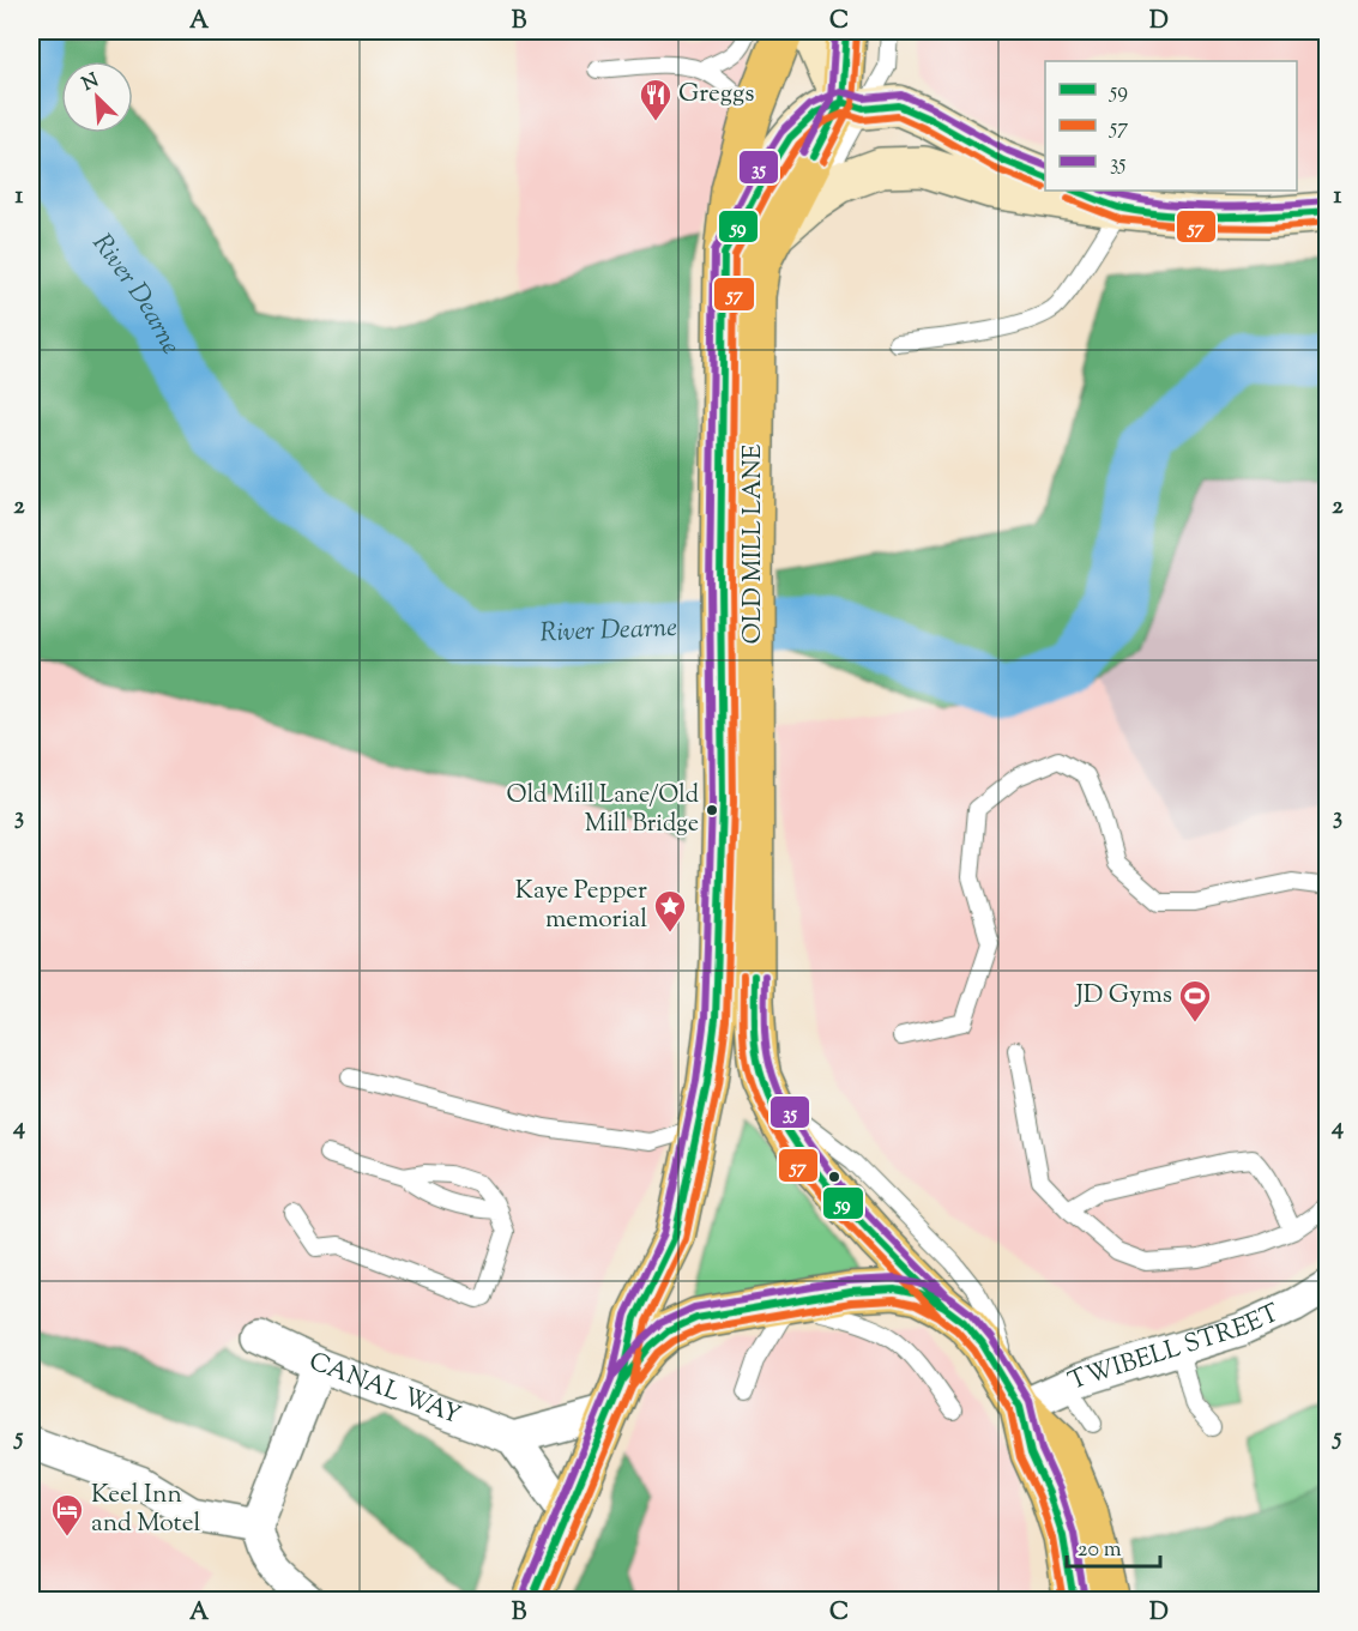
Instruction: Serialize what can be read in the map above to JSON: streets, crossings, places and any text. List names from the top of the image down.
{
  "streets": {
    "main road": ["OLD MILL LANE"],
    "street": ["TWIBELL STREET", "CANAL WAY"]
  },
  "water": ["River Dearne"],
  "places": {
    "restaurant": ["Greggs"],
    "other": ["Old Mill Lane/Old Mill Bridge"],
    "place": ["Kaye Pepper memorial"],
    "sports": ["JD Gyms"],
    "hotel": ["Keel Inn and Motel"]
  },
  "lines": ["transit line 59", "transit line 35", "transit line 57"],
  "legend": ["59", "57", "35"],
  "scale_bar": "20 m",
  "north": "top left",
  "grid": {
    "columns": [
      "A",
      "B",
      "C",
      "D"
    ],
    "rows": [
      "1",
      "2",
      "3",
      "4",
      "5"
    ]
  }
}
